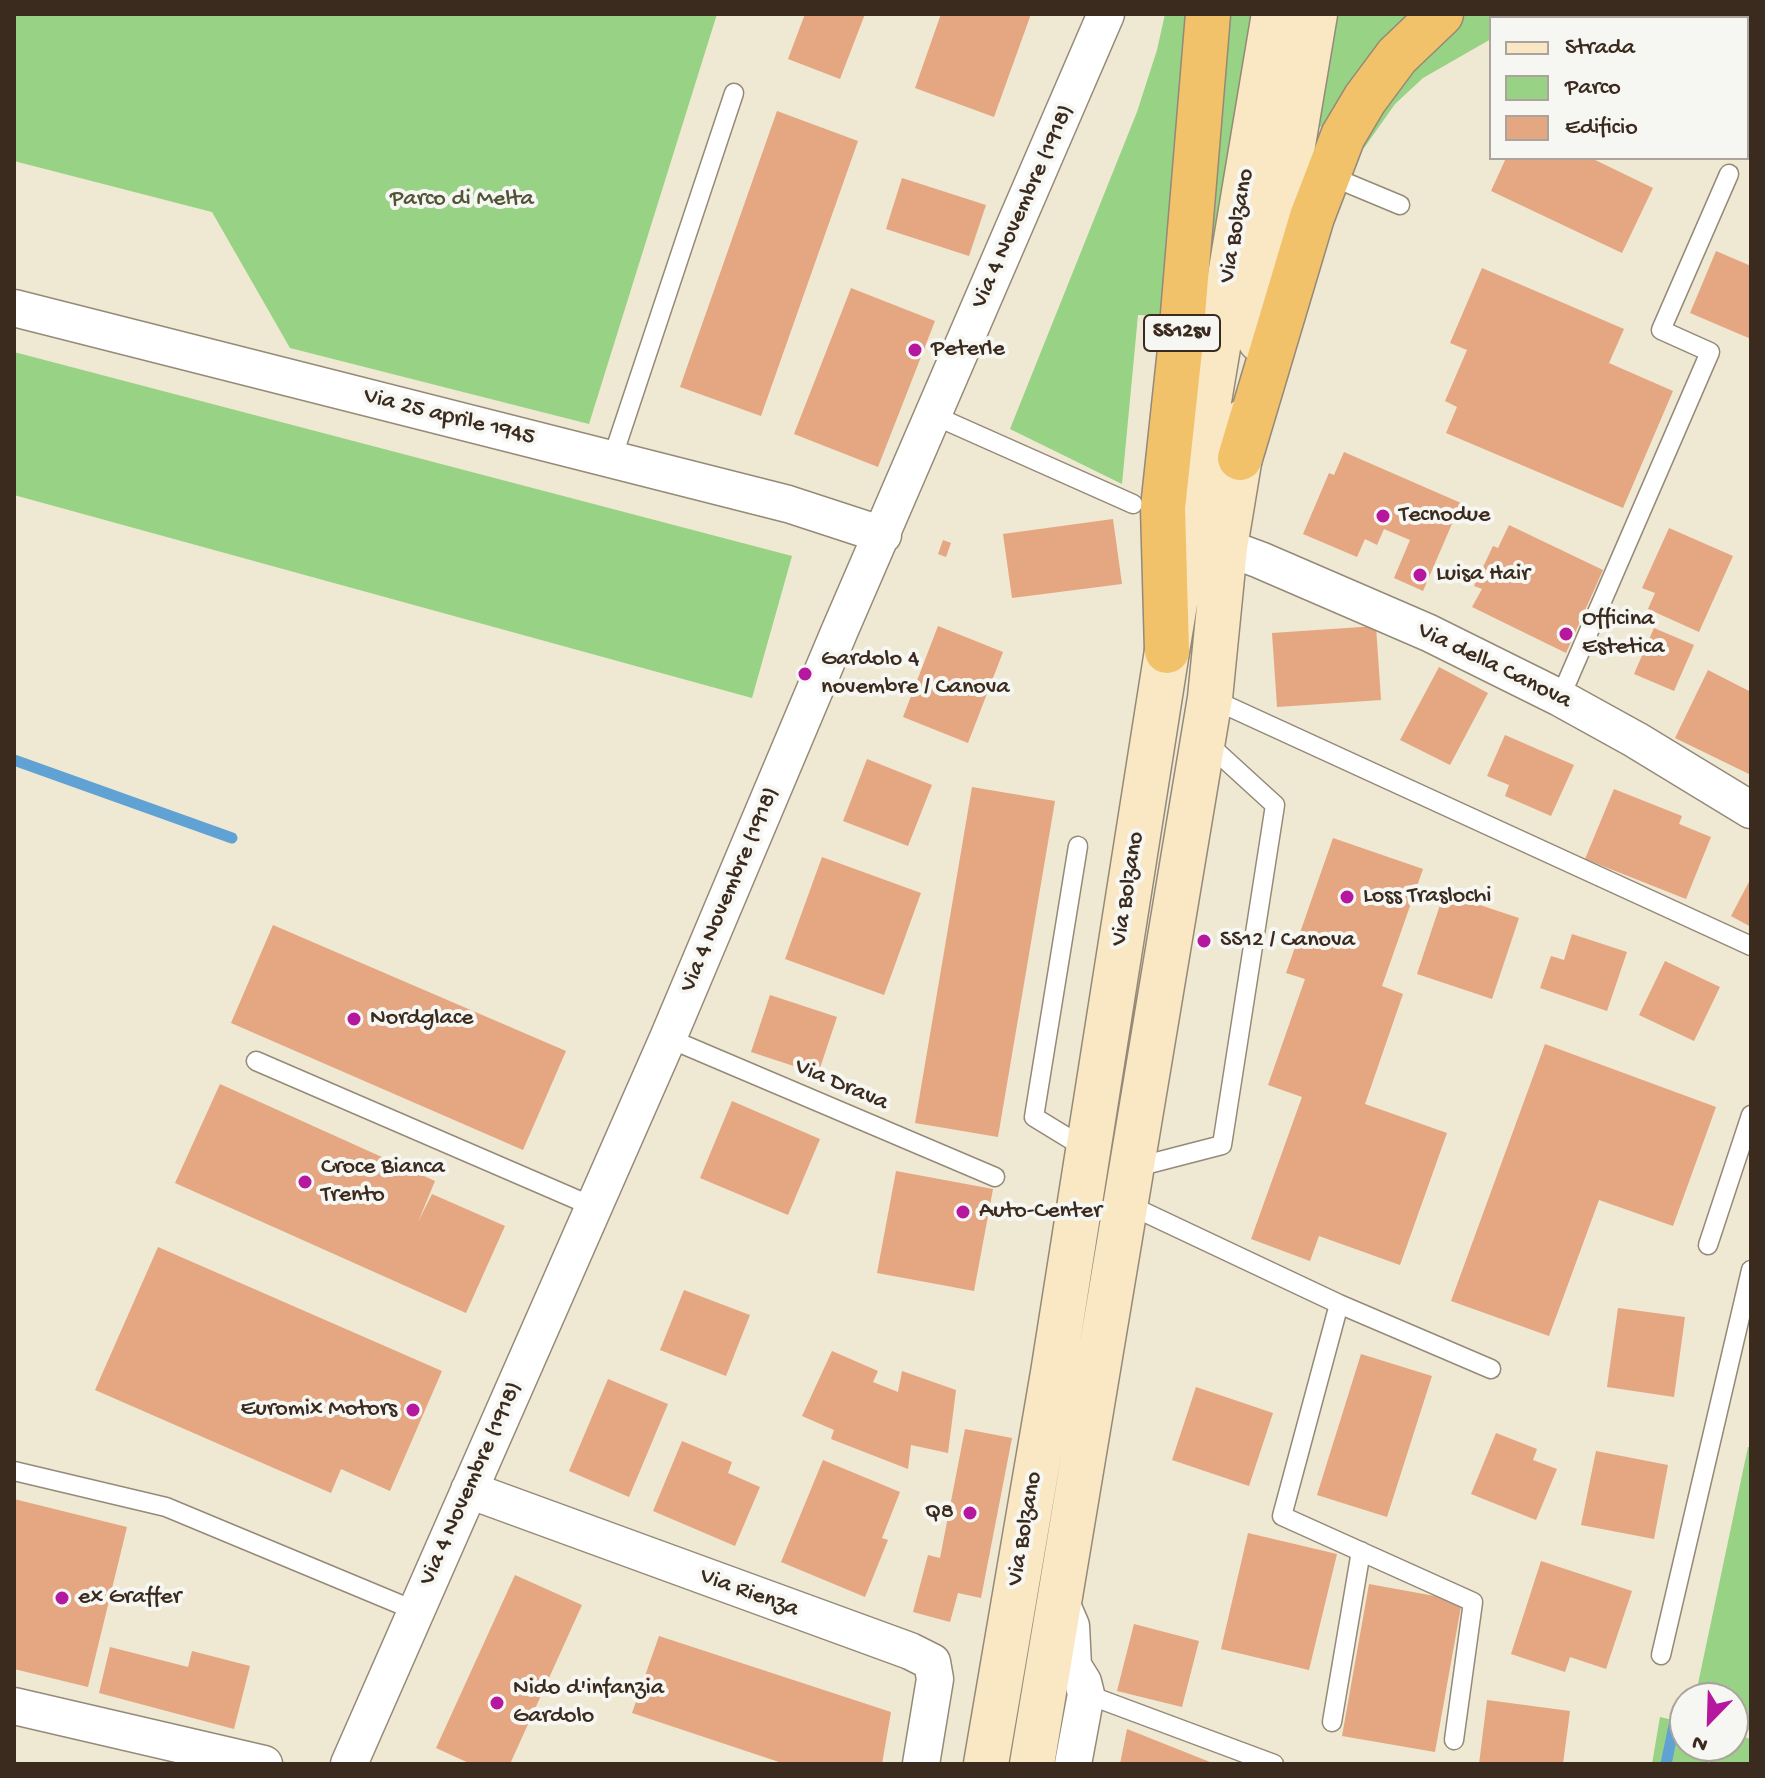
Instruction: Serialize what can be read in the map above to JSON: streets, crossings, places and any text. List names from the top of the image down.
{
  "streets": {
    "highway": ["SS12sv"],
    "main road": ["Via Bolzano"],
    "street": [
      "Via 4 Novembre (1918)",
      "Via 25 aprile 1945",
      "Via della Canova",
      "Via Rienza"
    ],
    "lane": ["Via Drava"]
  },
  "crossings": [
    ["Via 4 Novembre (1918)", "Via 25 aprile 1945"],
    ["Via 4 Novembre (1918)", "Via Drava"],
    ["Via 4 Novembre (1918)", "Via Rienza"],
    ["Via Bolzano", "SS12sv"],
    ["Via Bolzano", "Via della Canova"]
  ],
  "parks": ["Parco di Melta"],
  "places": [
    "Peterle",
    "Tecnodue",
    "Luisa Hair",
    "Officina Estetica",
    "Gardolo 4 novembre / Canova",
    "Loss Traslochi",
    "SS12 / Canova",
    "Nordglace",
    "Croce Bianca Trento",
    "Auto-Center",
    "Euromix Motors",
    "Q8",
    "ex Graffer",
    "Nido d'infanzia Gardolo"
  ],
  "legend": ["Strada", "Parco", "Edificio"],
  "north": "bottom left"
}
